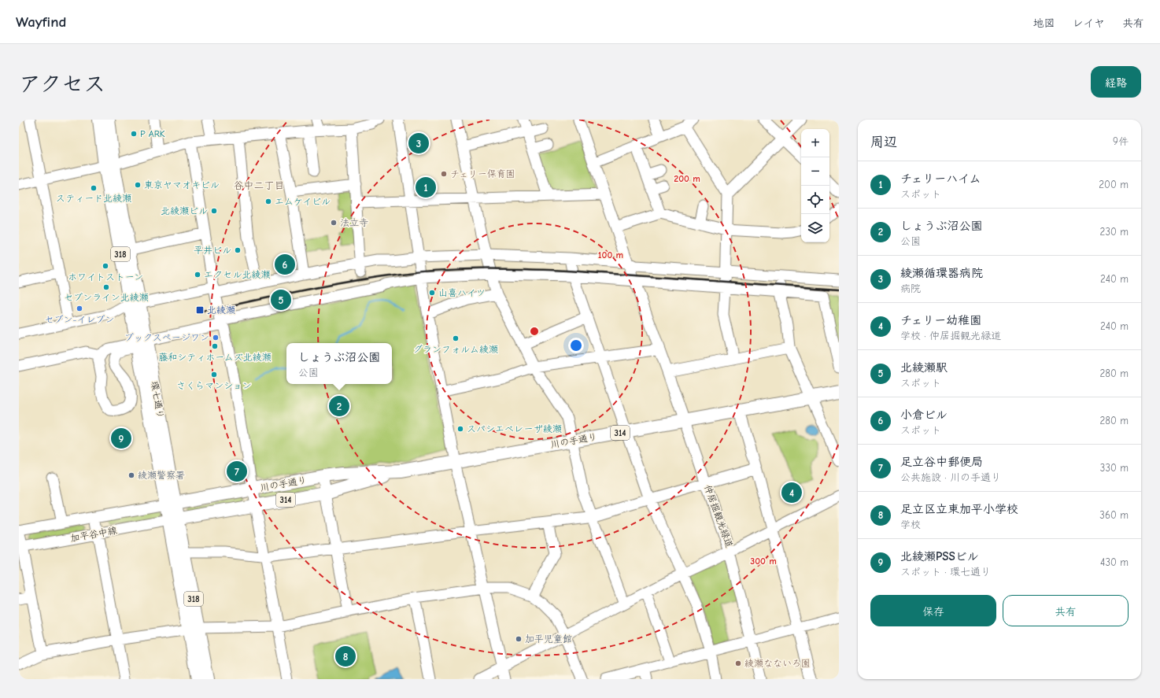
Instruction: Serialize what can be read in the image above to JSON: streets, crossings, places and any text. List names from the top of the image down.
{
  "streets": {
    "main road": [
      "318",
      "環七通り",
      "314",
      "川の手通り"
    ],
    "street": ["仲居掘観光緑道", "加平谷中線"]
  },
  "crossings": [
    ["環七通り", "川の手通り"],
    ["環七通り", "加平谷中線"],
    ["川の手通り", "仲居掘観光緑道"],
    ["川の手通り", "加平谷中線"]
  ],
  "districts": ["谷中二丁目"],
  "places": {
    "other": [
      "P ARK",
      "チェリー保育園",
      "東京ヤマオキビル",
      "スティード北綾瀬",
      "エムケイビル",
      "北綾瀬ビル",
      "法立寺",
      "平井ビル",
      "ホワイトストーン",
      "エクセル北綾瀬",
      "セブンライン北綾瀬",
      "山喜ハイツ",
      "セブン-イレブン",
      "ブックスページワン",
      "グランフォルム綾瀬",
      "藤和シティホームズ北綾瀬",
      "さくらマンション",
      "スパシエベレーザ綾瀬",
      "綾瀬警察署",
      "加平児童館",
      "綾瀬なないろ園"
    ],
    "transit": ["北綾瀬"]
  },
  "page": {
    "header": "Wayfind",
    "nav": ["地図", "レイヤ", "共有"],
    "title": "アクセス",
    "buttons": [
      "経路",
      ["保存", "共有"]
    ],
    "heading": ["周辺", "9件"],
    "map_buttons": ["+", "−"],
    "pins": [
      "3",
      "1",
      "6",
      "5",
      "2",
      "9",
      "7",
      "4",
      "8"
    ],
    "list": [
      {
        "mark": "1",
        "name": "チェリーハイム",
        "note": "スポット",
        "value": "200 m"
      },
      {
        "mark": "2",
        "name": "しょうぶ沼公園",
        "note": "公園",
        "value": "230 m"
      },
      {
        "mark": "3",
        "name": "綾瀬循環器病院",
        "note": "病院",
        "value": "240 m"
      },
      {
        "mark": "4",
        "name": "チェリー幼稚園",
        "note": "学校 · 仲居掘観光緑道",
        "value": "240 m"
      },
      {
        "mark": "5",
        "name": "北綾瀬駅",
        "note": "スポット",
        "value": "280 m"
      },
      {
        "mark": "6",
        "name": "小倉ビル",
        "note": "スポット",
        "value": "280 m"
      },
      {
        "mark": "7",
        "name": "足立谷中郵便局",
        "note": "公共施設 · 川の手通り",
        "value": "330 m"
      },
      {
        "mark": "8",
        "name": "足立区立東加平小学校",
        "note": "学校",
        "value": "360 m"
      },
      {
        "mark": "9",
        "name": "北綾瀬PSSビル",
        "note": "スポット · 環七通り",
        "value": "430 m"
      }
    ],
    "popup": ["しょうぶ沼公園", "公園"]
  },
  "rings": ["200 m", "100 m", "300 m"]
}
